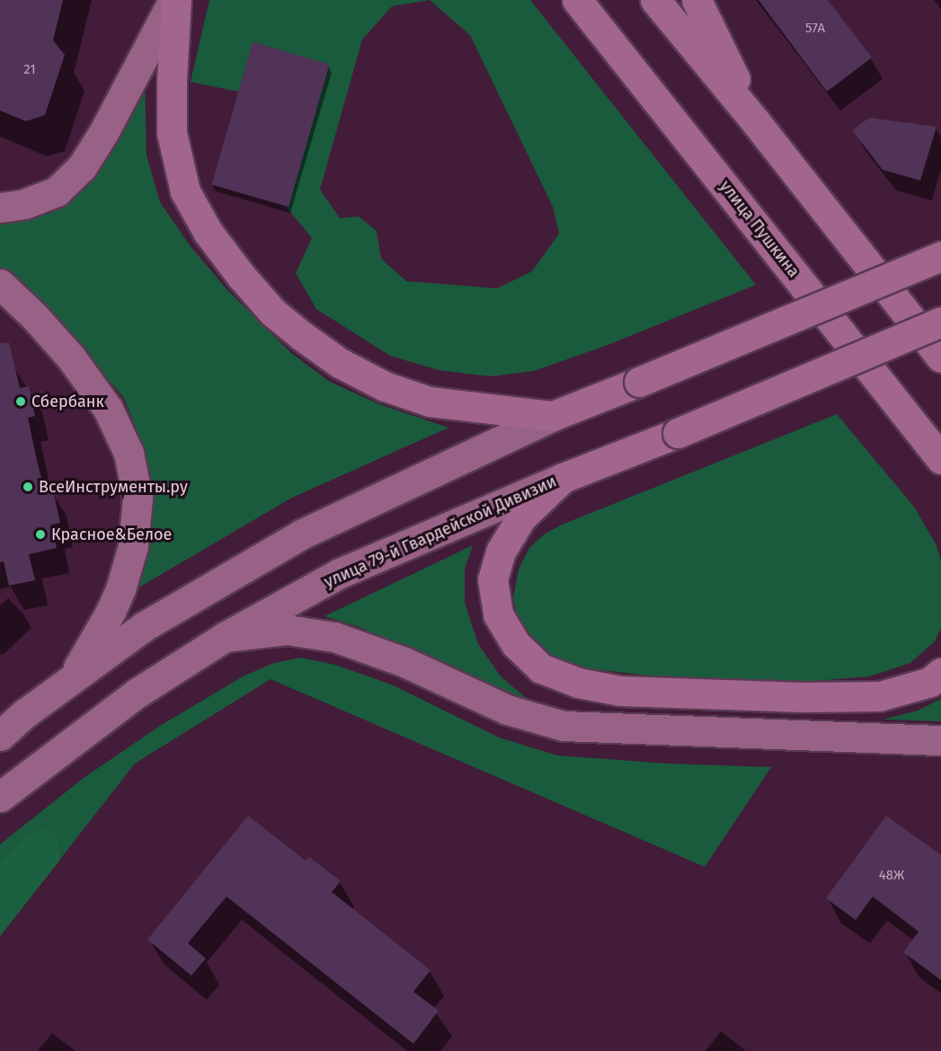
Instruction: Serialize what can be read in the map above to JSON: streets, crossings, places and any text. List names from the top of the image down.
{
  "streets": {
    "main road": ["улица Пушкина", "улица 79-й Гвардейской Дивизии"]
  },
  "places": ["Сбербанк", "ВсеИнструменты.ру", "Красное&Белое"],
  "house_numbers": ["57А", "21", "48Ж"]
}
